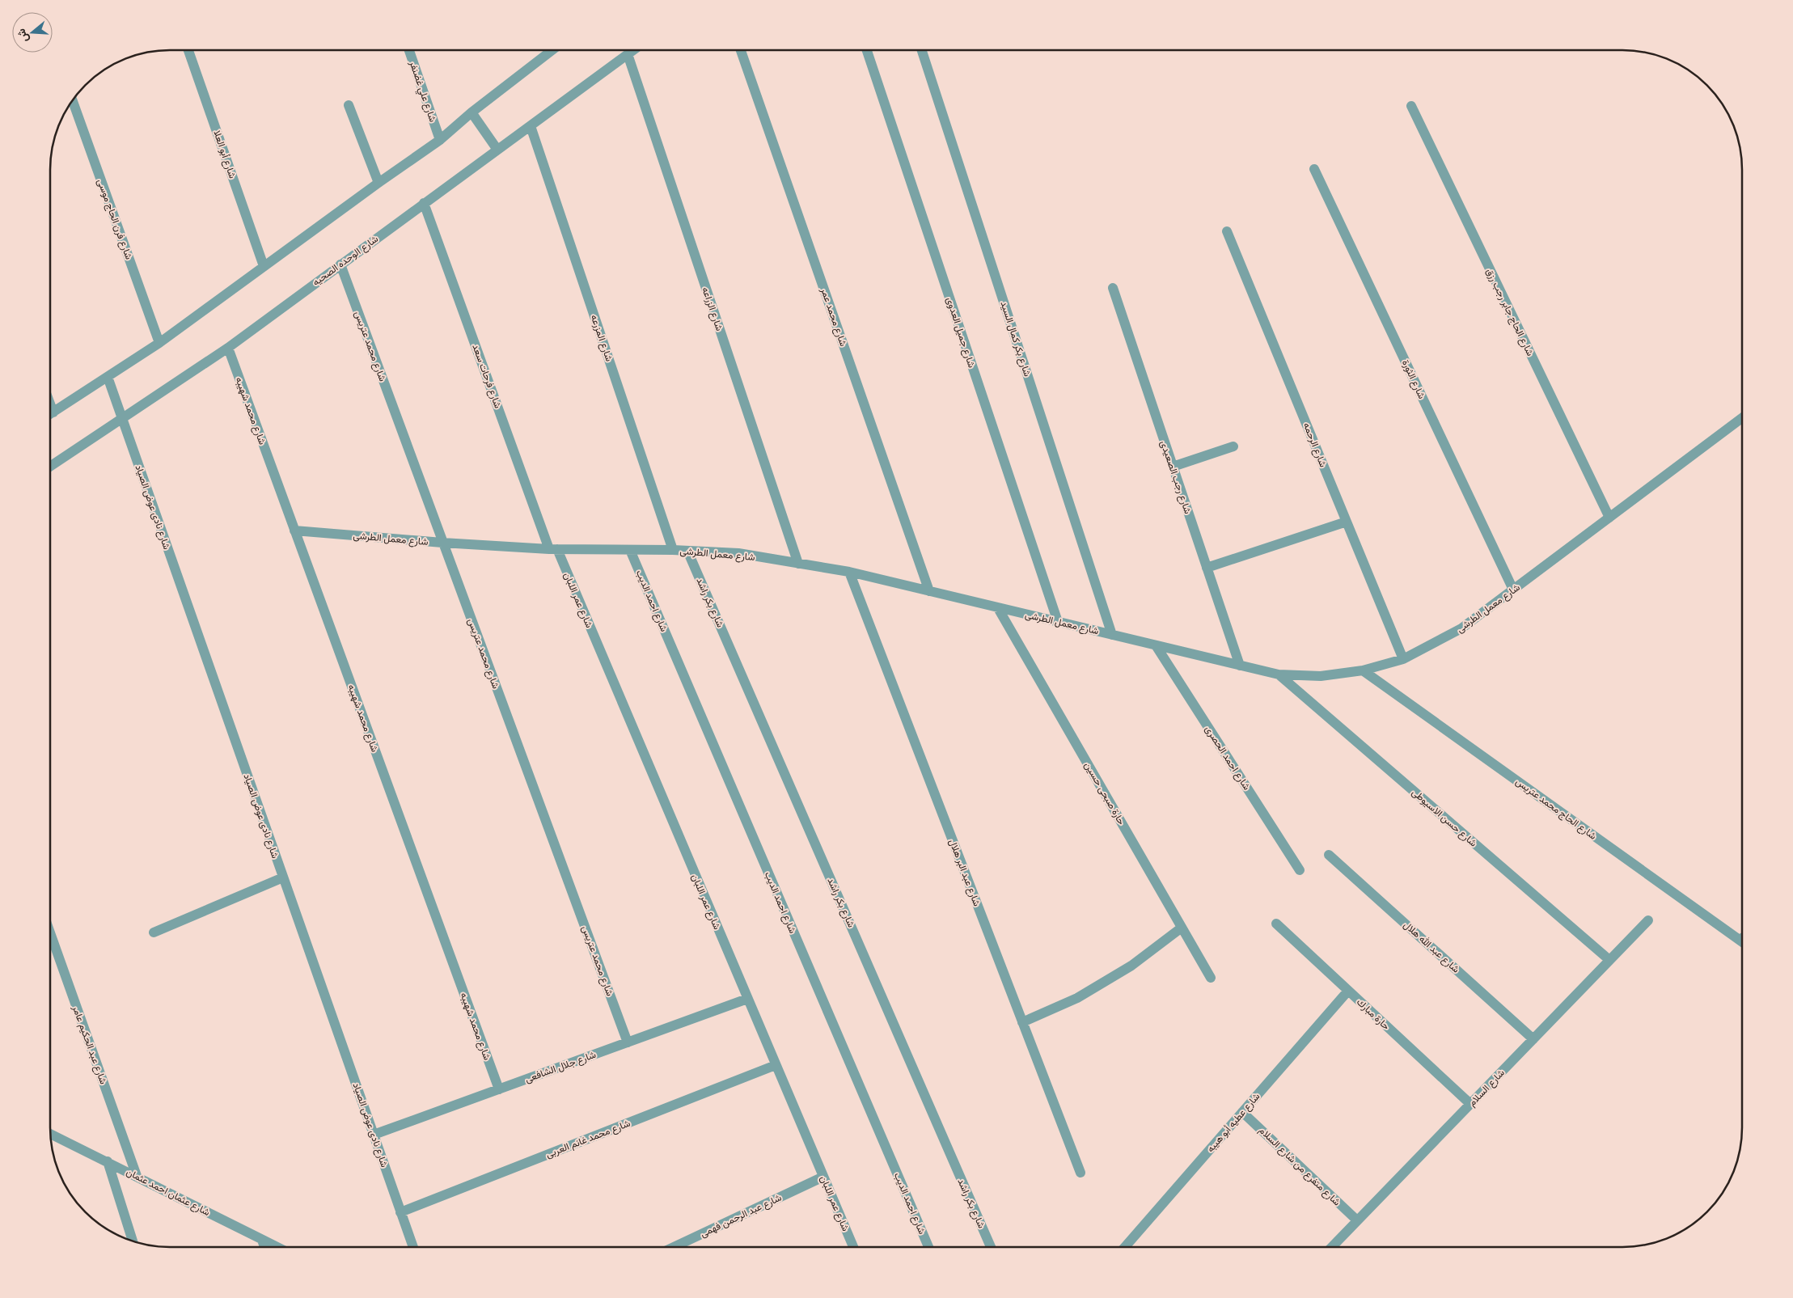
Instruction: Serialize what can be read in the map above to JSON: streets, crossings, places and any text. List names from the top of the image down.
{
  "streets": {
    "street": [
      "شارع علي غضنفر",
      "شارع أبو العلا",
      "شارع فرن الحاج موسى",
      "شارع الوحده الصحيه",
      "شارع الزراعه",
      "شارع الحاج جابر رجب رزق",
      "شارع محمد عمر",
      "شارع جميل العدوى",
      "شارع المزرعه",
      "شارع بكر كمال السيد",
      "شارع محمد عتريس",
      "شارع فرحات سعد",
      "شارع الثورة",
      "شارع محمد شهيبه",
      "شارع الرحمه",
      "شارع رجب الصعيدى",
      "شارع نادى عوض الصياد",
      "شارع معمل الطرشى",
      "شارع عمر اللبان",
      "شارع احمد الديب",
      "شارع بكر راشد",
      "شارع احمد الحصرى",
      "حارة صبحى حسين",
      "شارع الحاج محمد عتريس",
      "شارع حسن الاسيوطى",
      "شارع عبد البر هلال",
      "شارع عبد الله هلال",
      "حارة مبارك",
      "شارع عبد الحكيم عامر",
      "شارع جلال الشافعى",
      "شارع السلام",
      "شارع عطيه أبو هيبه",
      "شارع محمد غانم العربى",
      "شارع متفرع من شارع السلام",
      "شارع عثمان احمد عثمان",
      "شارع عبد الرحمن فهمى"
    ]
  },
  "crossings": [
    ["شارع الوحده الصحيه", "شارع الزراعه"],
    ["شارع الوحده الصحيه", "شارع المزرعه"],
    ["شارع الوحده الصحيه", "شارع محمد عتريس"],
    ["شارع الوحده الصحيه", "شارع فرحات سعد"],
    ["شارع الوحده الصحيه", "شارع محمد شهيبه"],
    ["شارع الوحده الصحيه", "شارع نادى عوض الصياد"],
    ["شارع الزراعه", "شارع معمل الطرشى"],
    ["شارع الحاج جابر رجب رزق", "شارع معمل الطرشى"],
    ["شارع محمد عمر", "شارع معمل الطرشى"],
    ["شارع جميل العدوى", "شارع معمل الطرشى"],
    ["شارع المزرعه", "شارع معمل الطرشى"],
    ["شارع بكر كمال السيد", "شارع معمل الطرشى"],
    ["شارع محمد عتريس", "شارع معمل الطرشى"],
    ["شارع محمد عتريس", "شارع جلال الشافعى"],
    ["شارع فرحات سعد", "شارع معمل الطرشى"],
    ["شارع فرحات سعد", "شارع عمر اللبان"],
    ["شارع الثورة", "شارع معمل الطرشى"],
    ["شارع محمد شهيبه", "شارع معمل الطرشى"],
    ["شارع محمد شهيبه", "شارع جلال الشافعى"],
    ["شارع الرحمه", "شارع معمل الطرشى"],
    ["شارع رجب الصعيدى", "شارع معمل الطرشى"],
    ["شارع نادى عوض الصياد", "شارع جلال الشافعى"],
    ["شارع نادى عوض الصياد", "شارع محمد غانم العربى"],
    ["شارع معمل الطرشى", "شارع عمر اللبان"],
    ["شارع معمل الطرشى", "شارع احمد الديب"],
    ["شارع معمل الطرشى", "شارع بكر راشد"],
    ["شارع معمل الطرشى", "شارع احمد الحصرى"],
    ["شارع معمل الطرشى", "حارة صبحى حسين"],
    ["شارع معمل الطرشى", "شارع الحاج محمد عتريس"],
    ["شارع معمل الطرشى", "شارع حسن الاسيوطى"],
    ["شارع معمل الطرشى", "شارع عبد البر هلال"],
    ["شارع عمر اللبان", "شارع جلال الشافعى"],
    ["شارع عمر اللبان", "شارع محمد غانم العربى"],
    ["شارع عمر اللبان", "شارع عبد الرحمن فهمى"],
    ["شارع حسن الاسيوطى", "شارع السلام"],
    ["شارع عبد الله هلال", "شارع السلام"],
    ["حارة مبارك", "شارع السلام"],
    ["حارة مبارك", "شارع عطيه أبو هيبه"],
    ["شارع عبد الحكيم عامر", "شارع عثمان احمد عثمان"],
    ["شارع السلام", "شارع متفرع من شارع السلام"],
    ["شارع عطيه أبو هيبه", "شارع متفرع من شارع السلام"]
  ],
  "north": "left"
}
